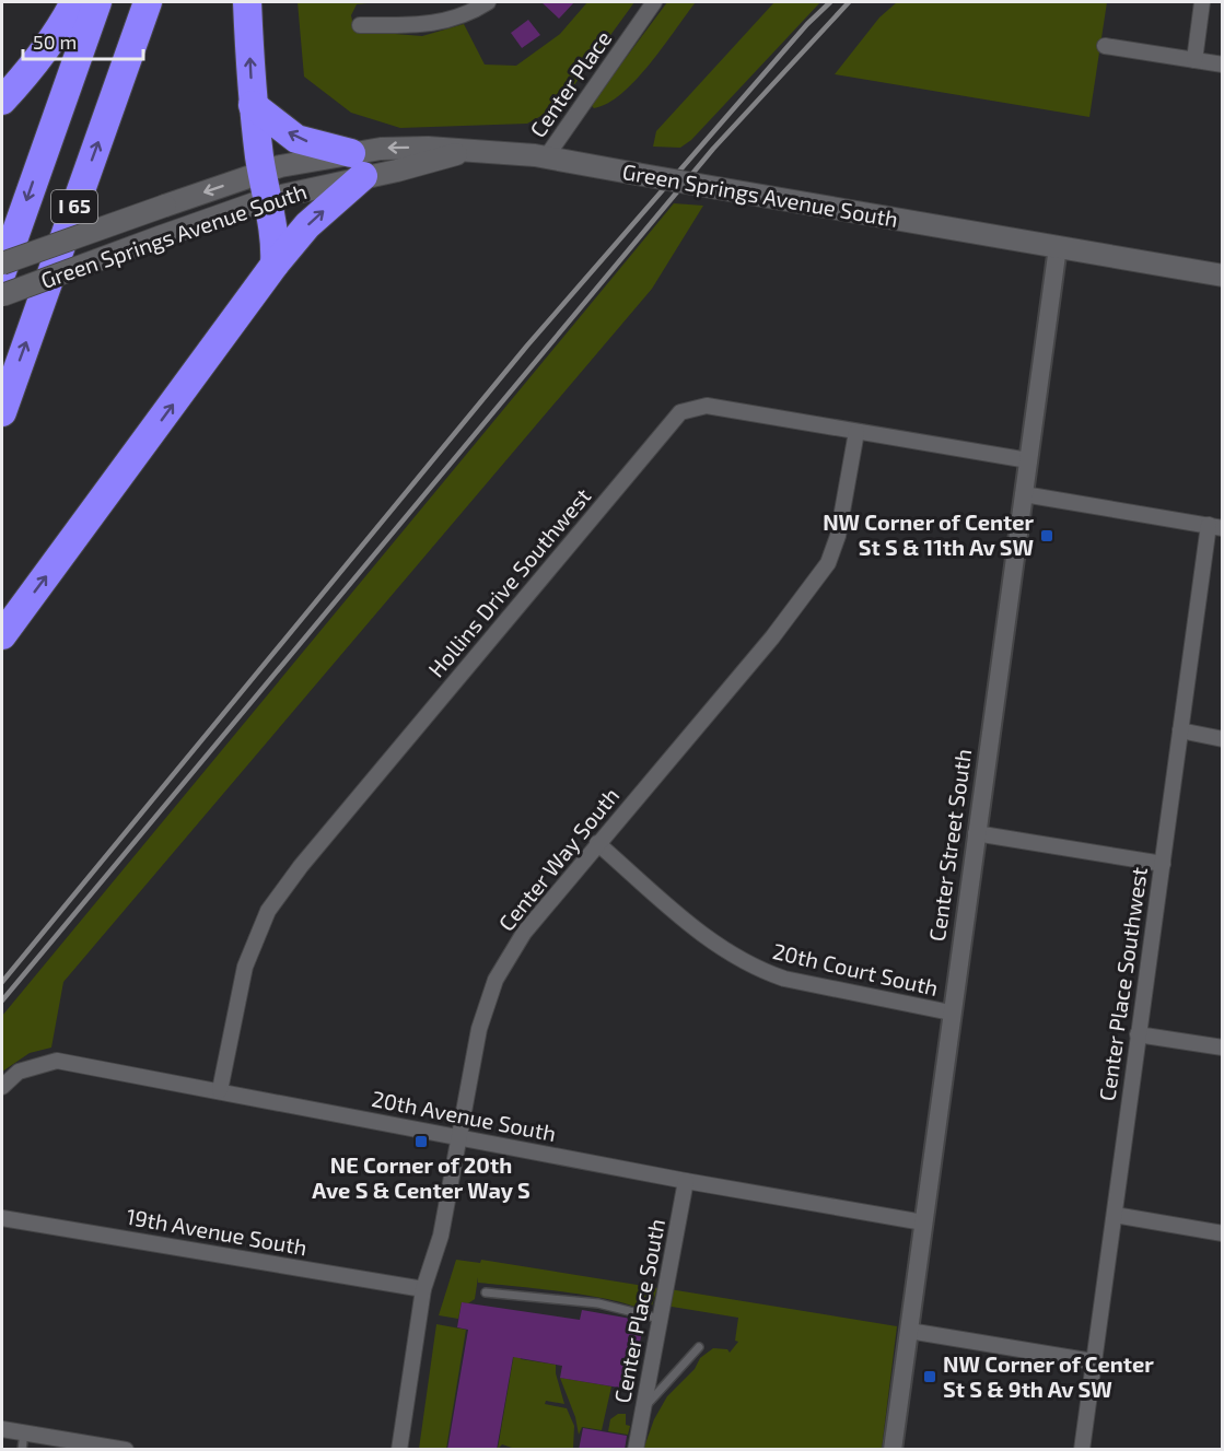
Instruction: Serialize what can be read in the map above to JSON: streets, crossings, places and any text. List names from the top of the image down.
{
  "streets": {
    "highway": ["I 65"],
    "main road": ["Green Springs Avenue South"],
    "street": [
      "Center Place",
      "Hollins Drive Southwest",
      "Center Street South",
      "Center Way South",
      "20th Court South",
      "Center Place Southwest",
      "20th Avenue South",
      "19th Avenue South",
      "Center Place South"
    ]
  },
  "crossings": [
    ["Center Place", "Green Springs Avenue South"],
    ["Green Springs Avenue South", "Center Street South"],
    ["Hollins Drive Southwest", "Center Street South"],
    ["Hollins Drive Southwest", "Center Way South"],
    ["Hollins Drive Southwest", "20th Avenue South"],
    ["Center Street South", "20th Court South"],
    ["Center Street South", "20th Avenue South"],
    ["Center Way South", "20th Court South"],
    ["Center Way South", "20th Avenue South"],
    ["Center Way South", "19th Avenue South"],
    ["20th Avenue South", "Center Place South"]
  ],
  "places": {
    "transit": ["NW Corner of Center St S & 11th Av SW", "NE Corner of 20th Ave S & Center Way S", "NW Corner of Center St S & 9th Av SW"]
  },
  "scale_bar": "50 m"
}
